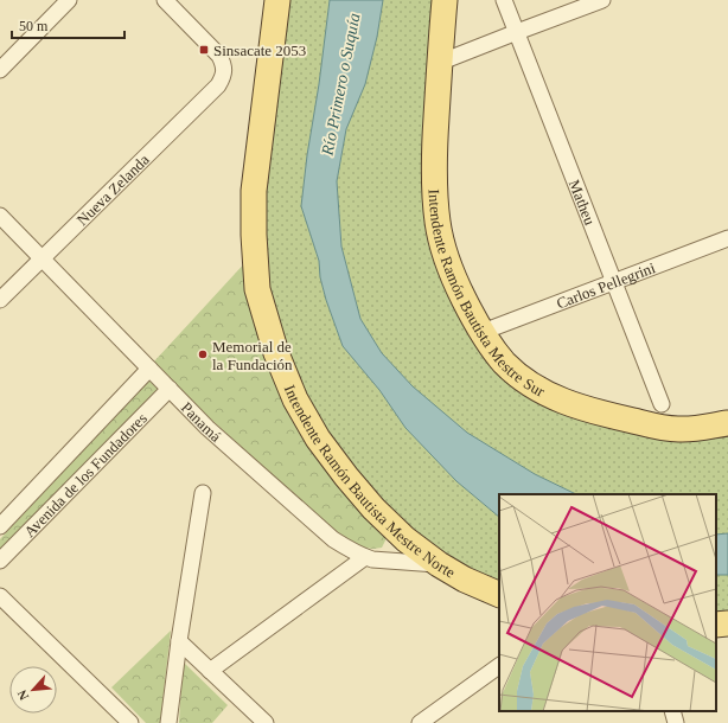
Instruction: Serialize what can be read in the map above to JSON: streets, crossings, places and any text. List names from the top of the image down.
{
  "streets": {
    "main road": ["Intendente Ramón Bautista Mestre Sur", "Intendente Ramón Bautista Mestre Norte"],
    "street": [
      "Nueva Zelanda",
      "Matheu",
      "Carlos Pellegrini",
      "Panamá",
      "Avenida de los Fundadores"
    ]
  },
  "crossings": [
    ["Nueva Zelanda", "Panamá"],
    ["Matheu", "Carlos Pellegrini"],
    ["Carlos Pellegrini", "Intendente Ramón Bautista Mestre Sur"],
    ["Panamá", "Avenida de los Fundadores"],
    ["Panamá", "Intendente Ramón Bautista Mestre Norte"]
  ],
  "water": ["Río Primero o Suquía"],
  "places": {
    "transit": ["Sinsacate 2053"],
    "other": ["Memorial de la Fundación"]
  },
  "scale_bar": "50 m",
  "north": "bottom left"
}
